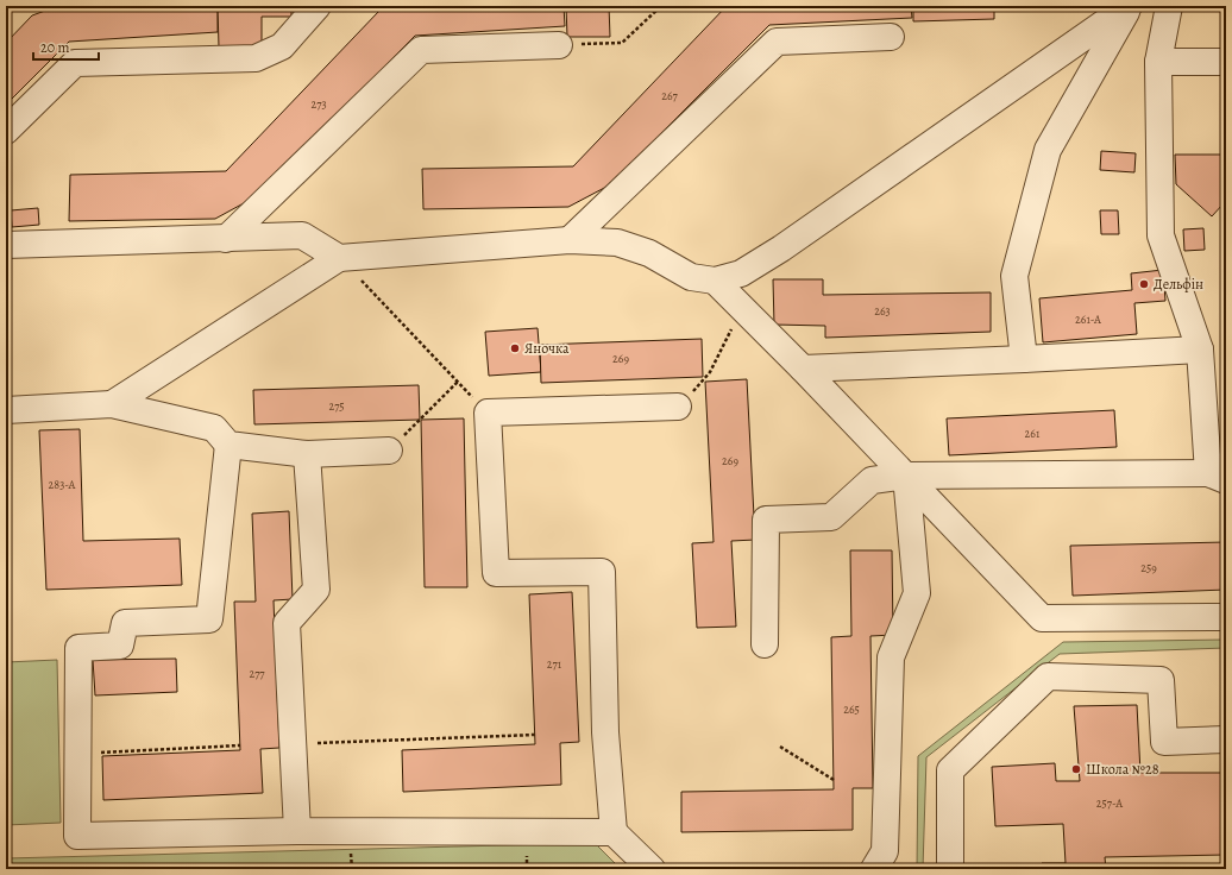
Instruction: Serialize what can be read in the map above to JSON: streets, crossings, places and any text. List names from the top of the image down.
{
  "places": ["Дельфін", "Яночка", "Школа №28"],
  "house_numbers": [
    "267",
    "273",
    "263",
    "261-А",
    "269",
    "275",
    "261",
    "269",
    "283-А",
    "259",
    "271",
    "277",
    "265",
    "257-А"
  ],
  "scale_bar": "20 m"
}
